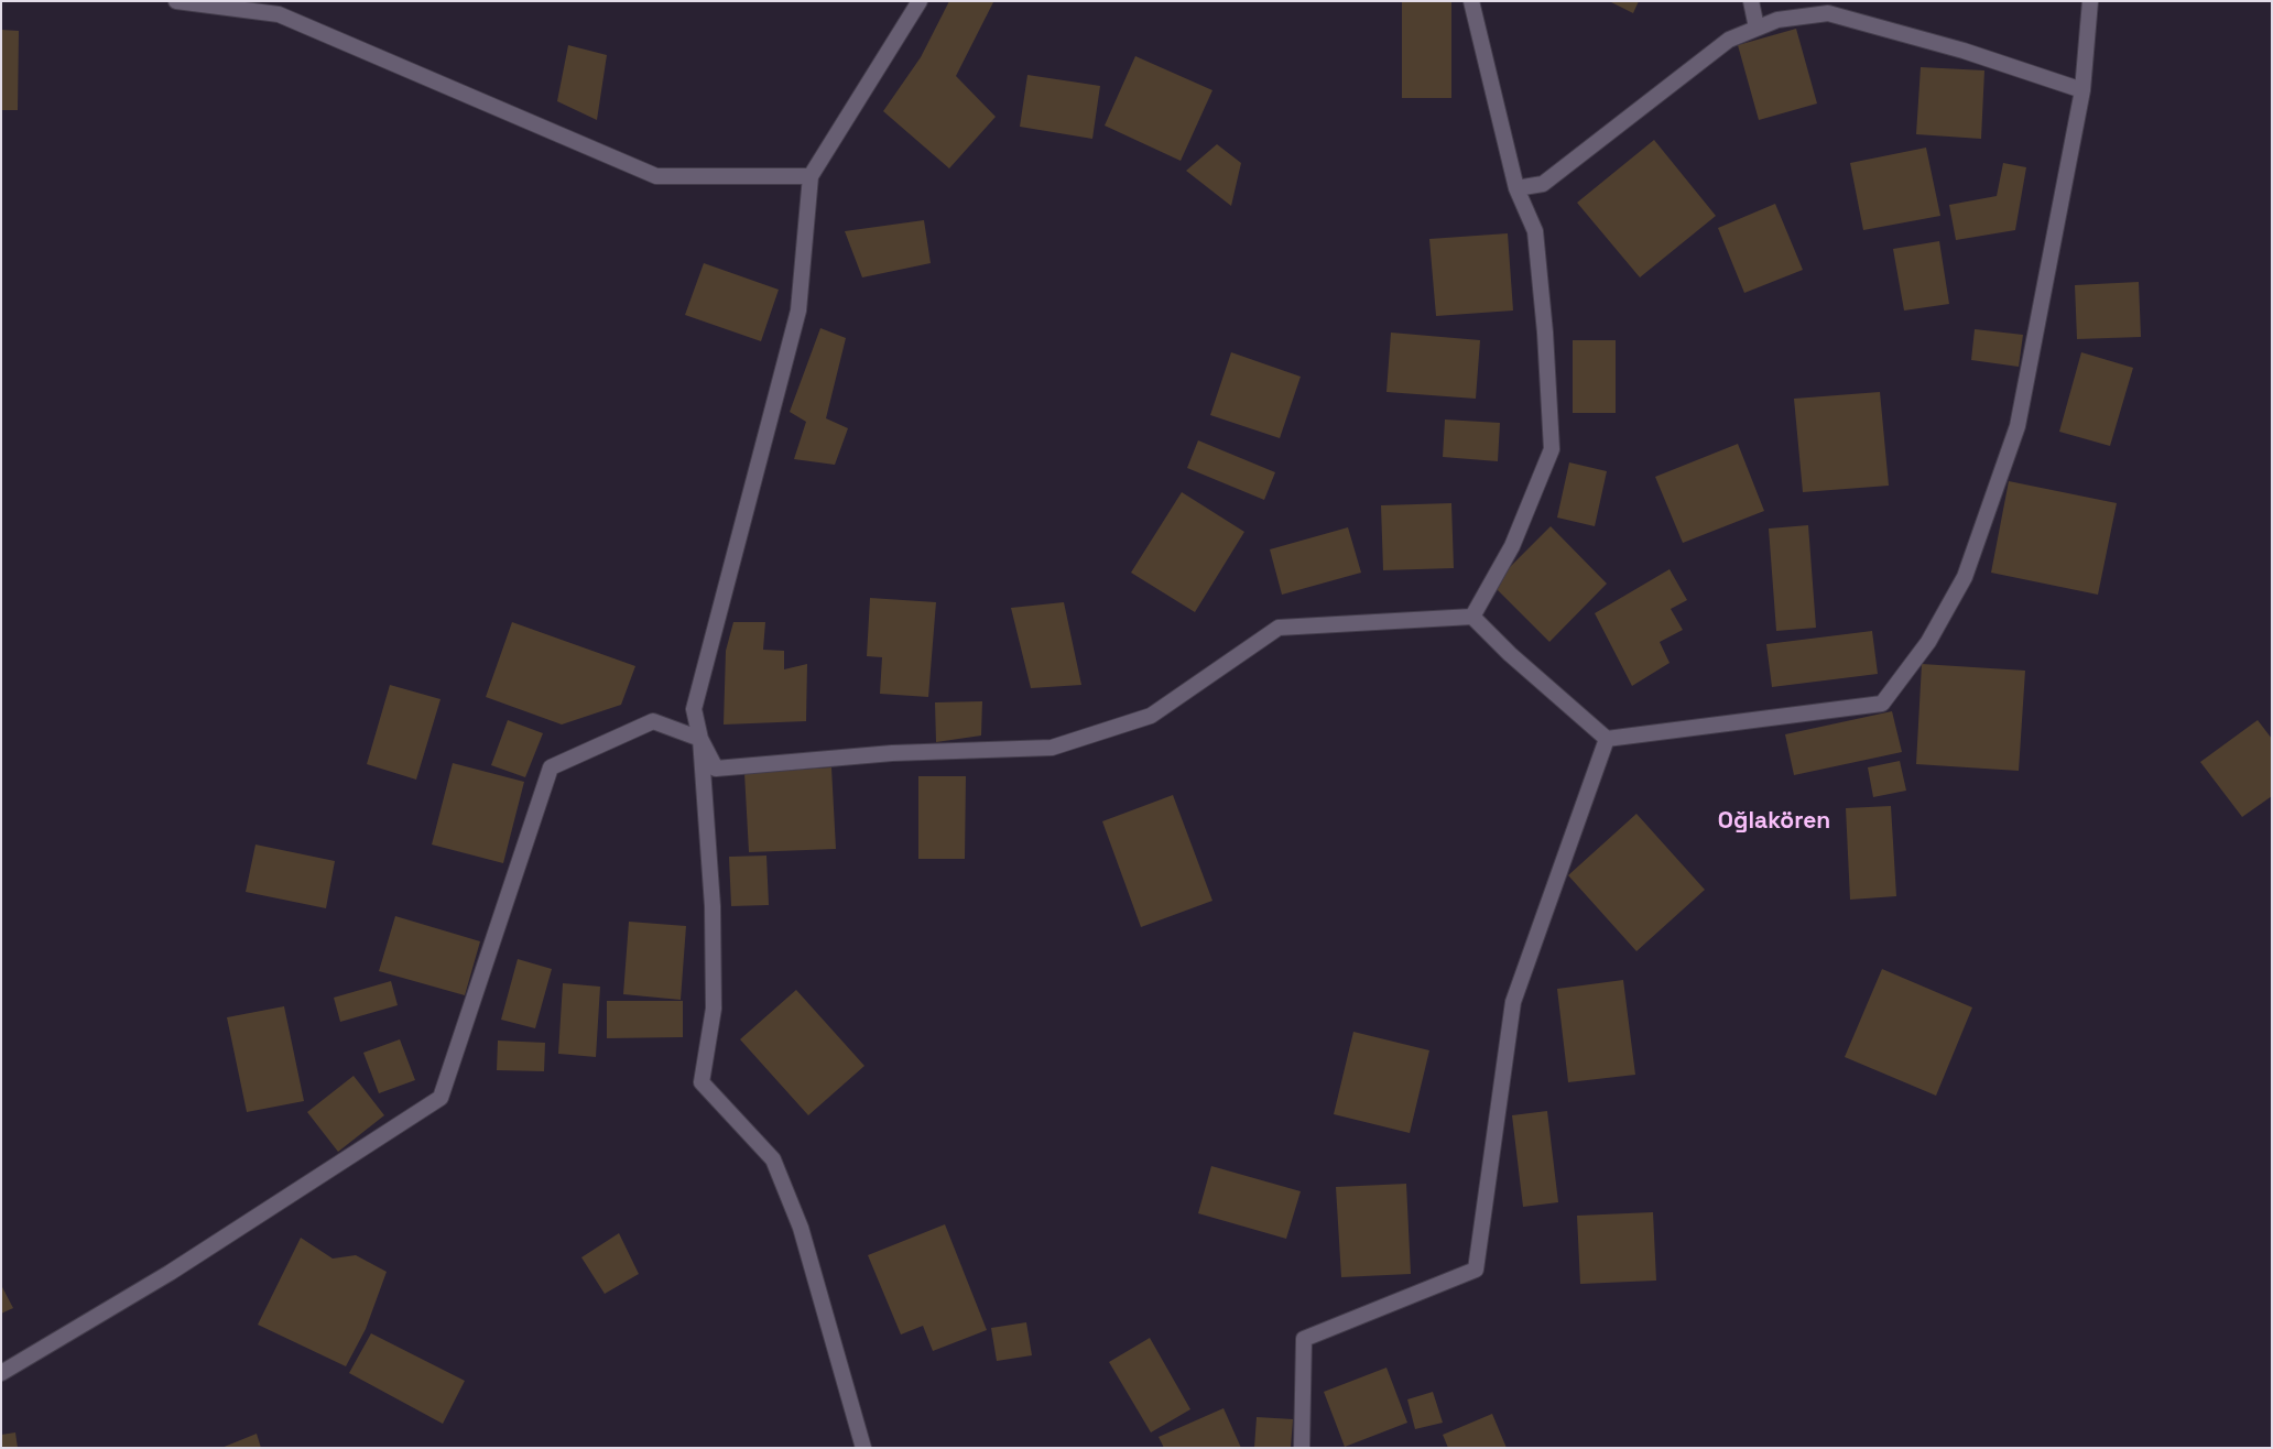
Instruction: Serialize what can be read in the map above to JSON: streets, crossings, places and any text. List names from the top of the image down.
{
  "districts": ["Oğlakören"]
}
